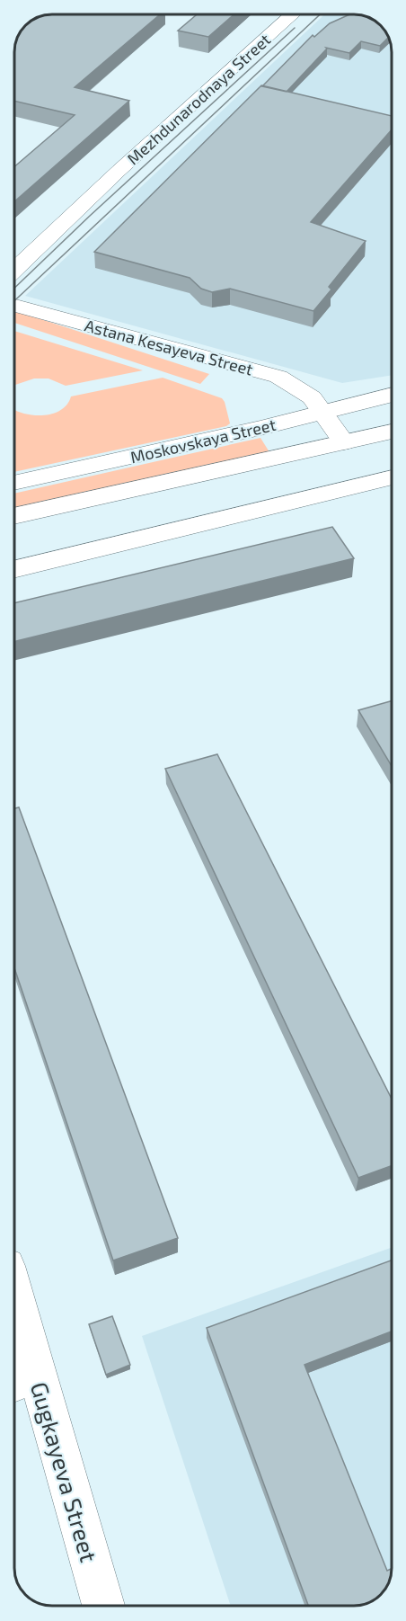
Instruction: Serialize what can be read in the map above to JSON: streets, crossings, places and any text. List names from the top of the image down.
{
  "streets": {
    "main road": [
      "Mezhdunarodnaya Street",
      "Astana Kesayeva Street",
      "Moskovskaya Street",
      "Gugkayeva Street"
    ]
  },
  "crossings": [
    ["Astana Kesayeva Street", "Moskovskaya Street"]
  ]
}
